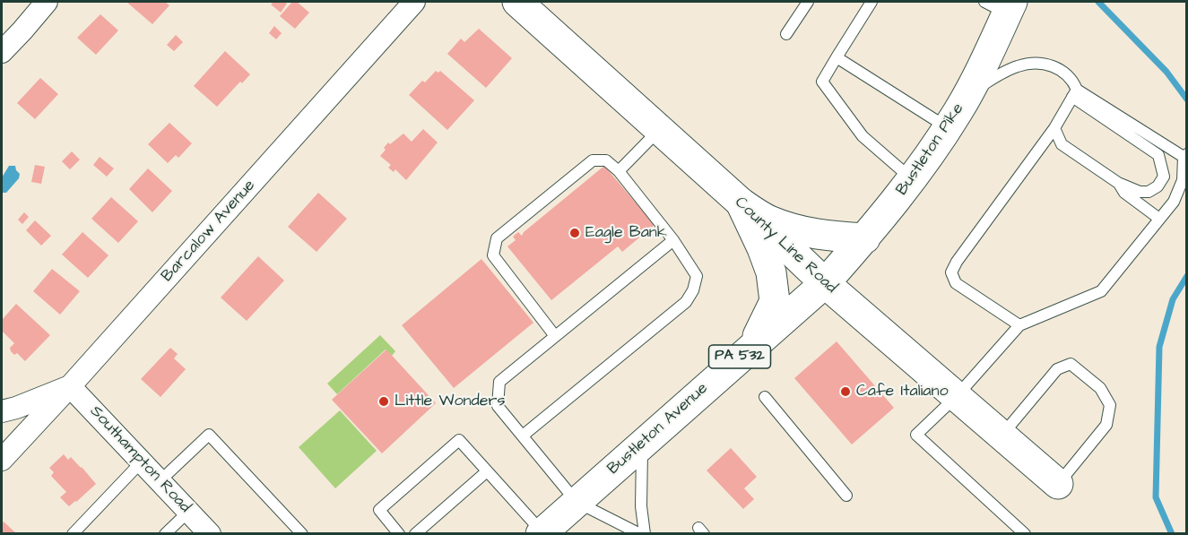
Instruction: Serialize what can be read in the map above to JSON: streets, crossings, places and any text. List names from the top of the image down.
{
  "streets": {
    "main road": [
      "Bustleton Pike",
      "County Line Road",
      "PA 532",
      "Bustleton Avenue"
    ],
    "street": ["Barcalow Avenue", "Southampton Road"]
  },
  "crossings": [
    ["Bustleton Pike", "County Line Road"],
    ["Bustleton Pike", "Bustleton Avenue"],
    ["Barcalow Avenue", "Southampton Road"],
    ["County Line Road", "Bustleton Avenue"]
  ],
  "places": ["Eagle Bank", "Cafe Italiano", "Little Wonders"]
}
